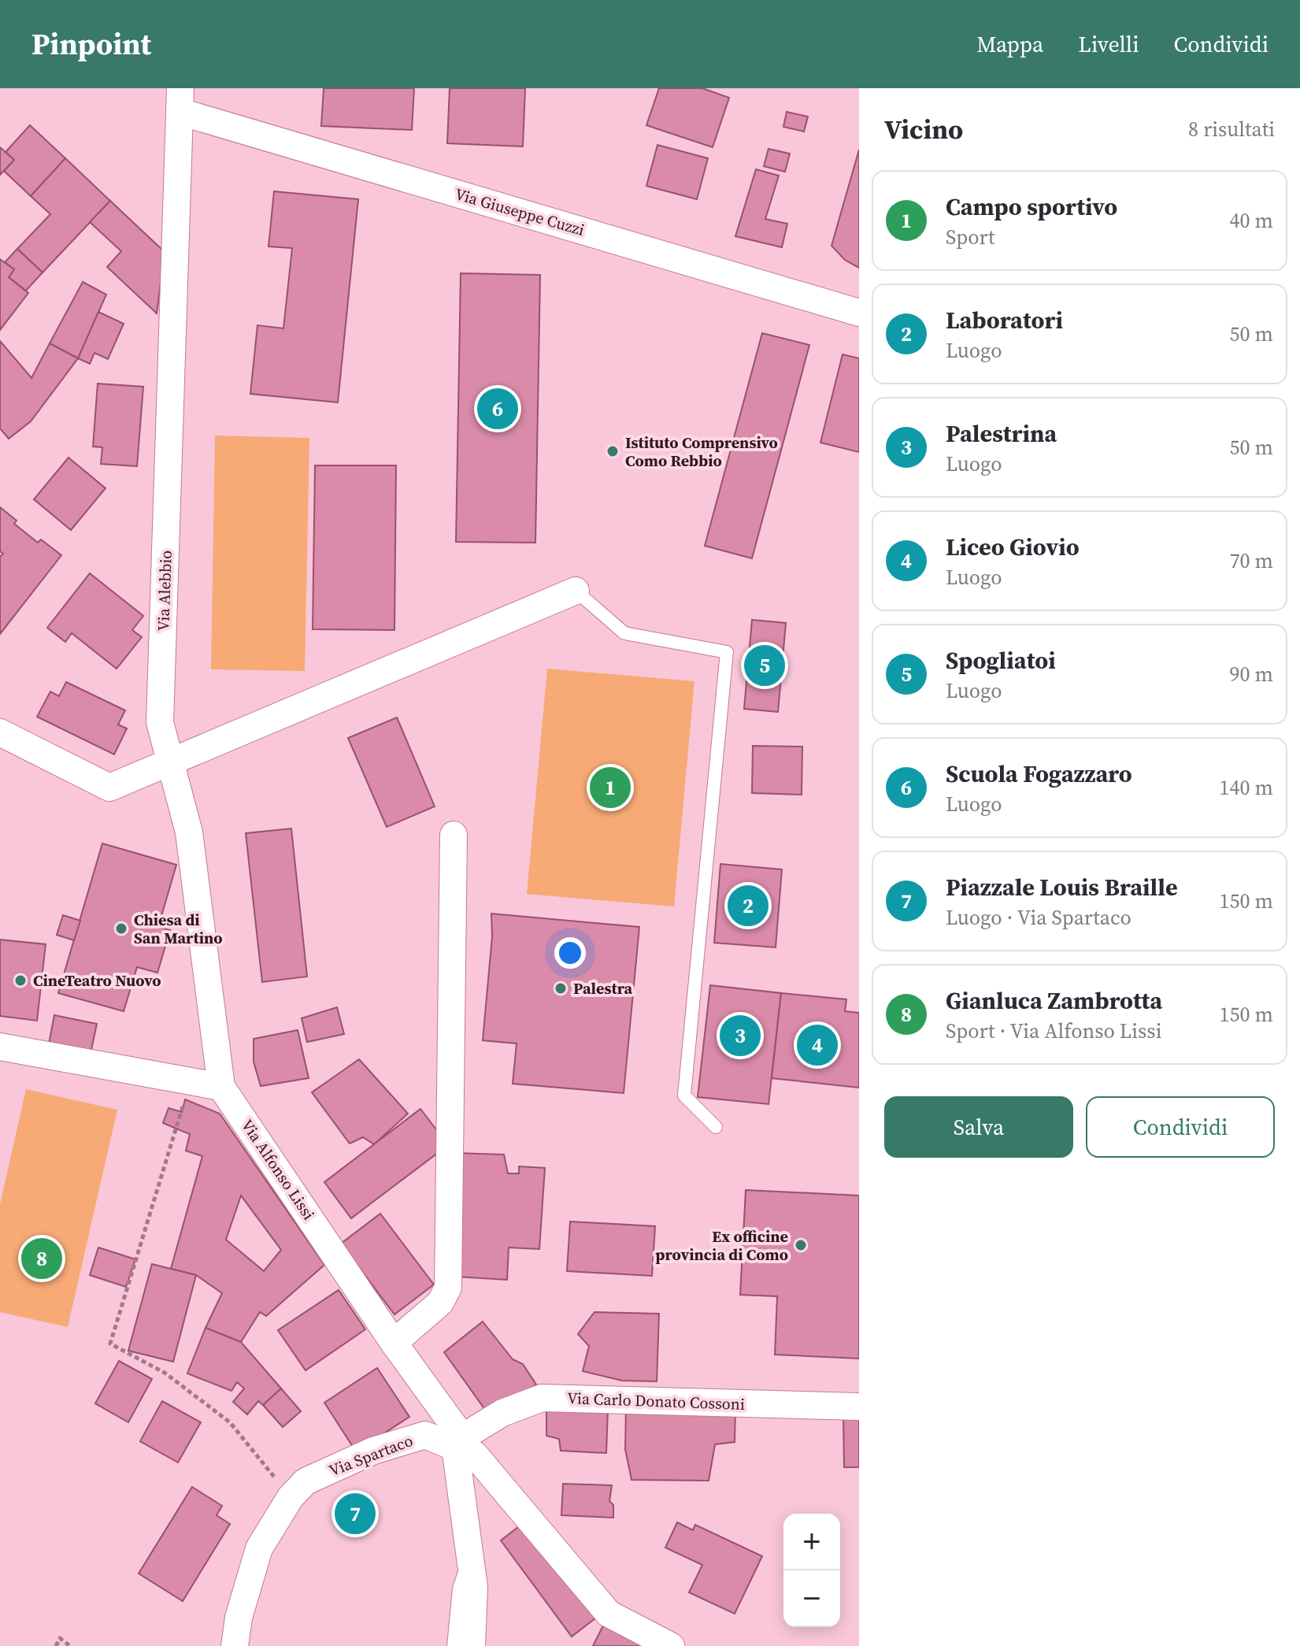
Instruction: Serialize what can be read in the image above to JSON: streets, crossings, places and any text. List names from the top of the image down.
{
  "streets": {
    "street": [
      "Via Giuseppe Cuzzi",
      "Via Alebbio",
      "Via Alfonso Lissi",
      "Via Carlo Donato Cossoni",
      "Via Spartaco"
    ]
  },
  "crossings": [
    ["Via Giuseppe Cuzzi", "Via Alebbio"],
    ["Via Alebbio", "Via Alfonso Lissi"],
    ["Via Alfonso Lissi", "Via Carlo Donato Cossoni"],
    ["Via Alfonso Lissi", "Via Spartaco"],
    ["Via Carlo Donato Cossoni", "Via Spartaco"]
  ],
  "places": [
    "Istituto Comprensivo Como Rebbio",
    "Chiesa di San Martino",
    "CineTeatro Nuovo",
    "Palestra",
    "Ex officine provincia di Como"
  ],
  "page": {
    "header": "Pinpoint",
    "nav": ["Mappa", "Livelli", "Condividi"],
    "heading": ["Vicino", "8 risultati"],
    "list": [
      {
        "mark": "1",
        "name": "Campo sportivo",
        "note": "Sport",
        "value": "40 m"
      },
      {
        "mark": "2",
        "name": "Laboratori",
        "note": "Luogo",
        "value": "50 m"
      },
      {
        "mark": "3",
        "name": "Palestrina",
        "note": "Luogo",
        "value": "50 m"
      },
      {
        "mark": "4",
        "name": "Liceo Giovio",
        "note": "Luogo",
        "value": "70 m"
      },
      {
        "mark": "5",
        "name": "Spogliatoi",
        "note": "Luogo",
        "value": "90 m"
      },
      {
        "mark": "6",
        "name": "Scuola Fogazzaro",
        "note": "Luogo",
        "value": "140 m"
      },
      {
        "mark": "7",
        "name": "Piazzale Louis Braille",
        "note": "Luogo · Via Spartaco",
        "value": "150 m"
      },
      {
        "mark": "8",
        "name": "Gianluca Zambrotta",
        "note": "Sport · Via Alfonso Lissi",
        "value": "150 m"
      }
    ],
    "pins": [
      "6",
      "5",
      "1",
      "2",
      "3",
      "4",
      "8",
      "7"
    ],
    "buttons": ["Salva", "Condividi"],
    "map_buttons": ["+", "−"]
  }
}
